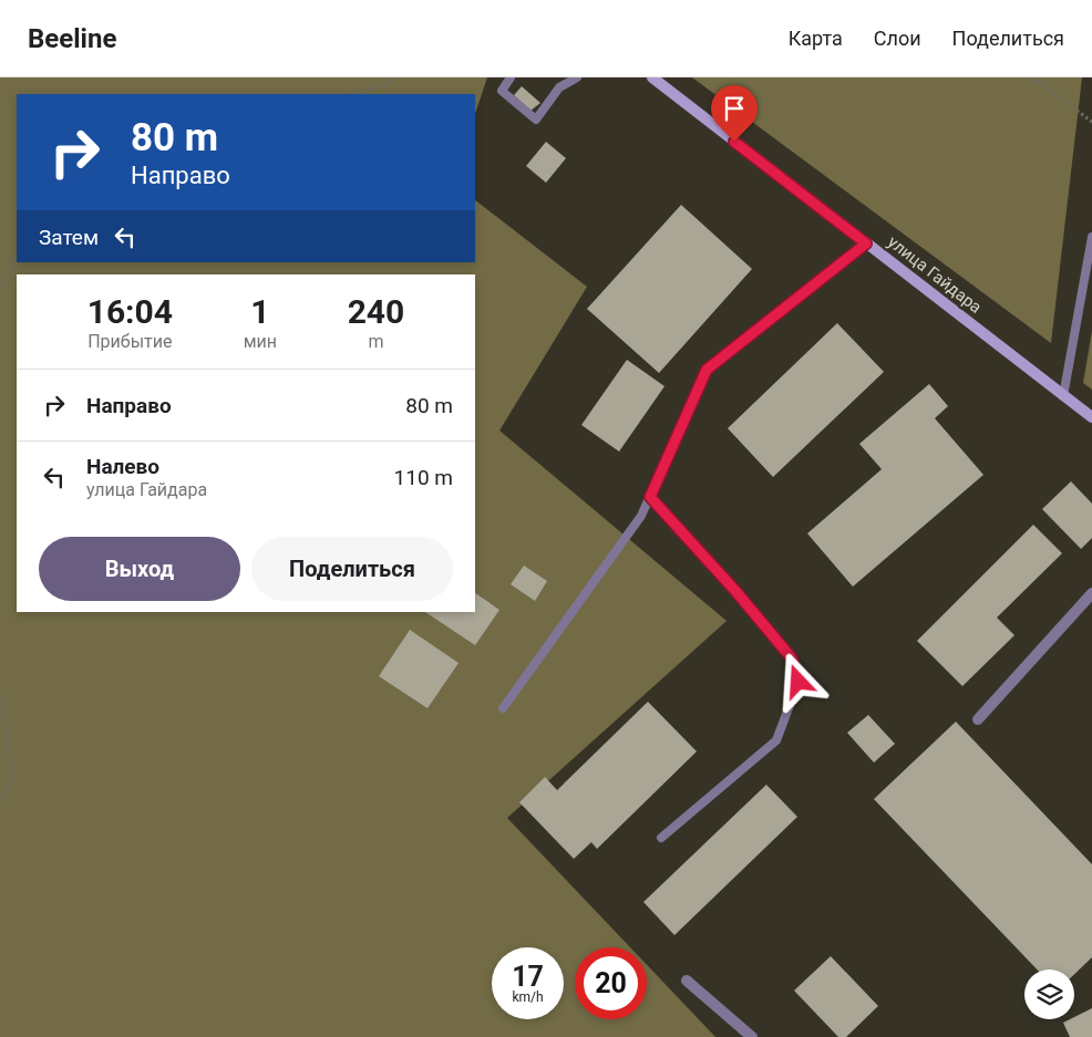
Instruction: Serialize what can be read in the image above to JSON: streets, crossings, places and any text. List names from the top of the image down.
{
  "streets": {
    "street": ["улица Гайдара"]
  },
  "page": {
    "header": "Beeline",
    "nav": ["Карта", "Слои", "Поделиться"],
    "turn": ["80 m", "Направо"],
    "then": "Затем",
    "eta": [
      "16:04",
      "Прибытие",
      "1",
      "мин",
      "240",
      "m"
    ],
    "list": [
      {
        "name": "Направо",
        "value": "80 m"
      },
      {
        "name": "Налево",
        "note": "улица Гайдара",
        "value": "110 m"
      }
    ],
    "buttons": ["Выход", "Поделиться"],
    "speed": "17 km/h",
    "limit": "20"
  }
}
